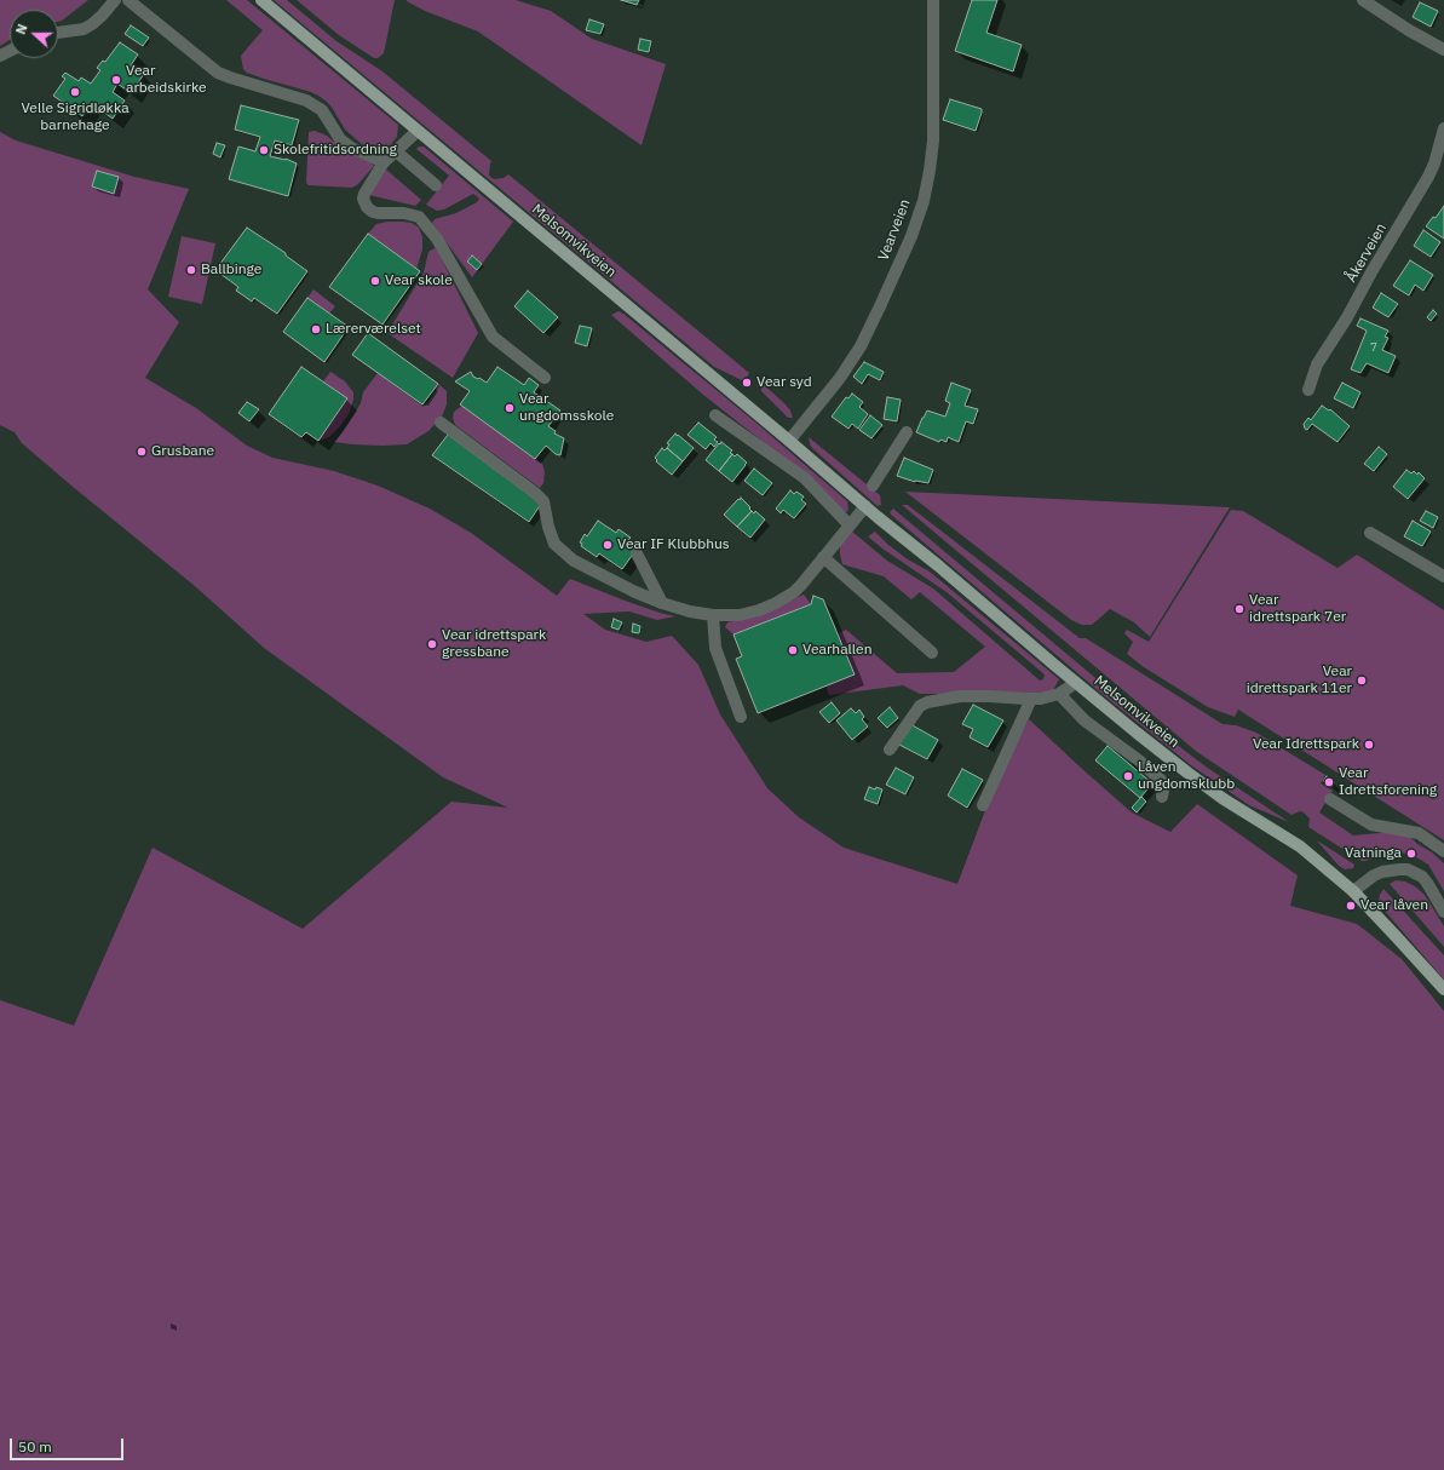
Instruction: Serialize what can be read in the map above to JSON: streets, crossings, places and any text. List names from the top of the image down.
{
  "streets": {
    "main road": ["Melsomvikveien"],
    "street": ["Vearveien", "Åkerveien"]
  },
  "crossings": [
    ["Vearveien", "Melsomvikveien"]
  ],
  "places": [
    "Vear arbeidskirke",
    "Velle Sigridløkka barnehage",
    "Skolefritidsordning",
    "Ballbinge",
    "Vear skole",
    "Lærerværelset",
    "Vear syd",
    "Vear ungdomsskole",
    "Grusbane",
    "Vear IF Klubbhus",
    "Vear idrettspark 7er",
    "Vear idrettspark gressbane",
    "Vearhallen",
    "Vear idrettspark 11er",
    "Vear Idrettspark",
    "Låven ungdomsklubb",
    "Vear Idrettsforening",
    "Vatninga",
    "Vear låven"
  ],
  "house_numbers": ["7"],
  "scale_bar": "50 m",
  "north": "left"
}
